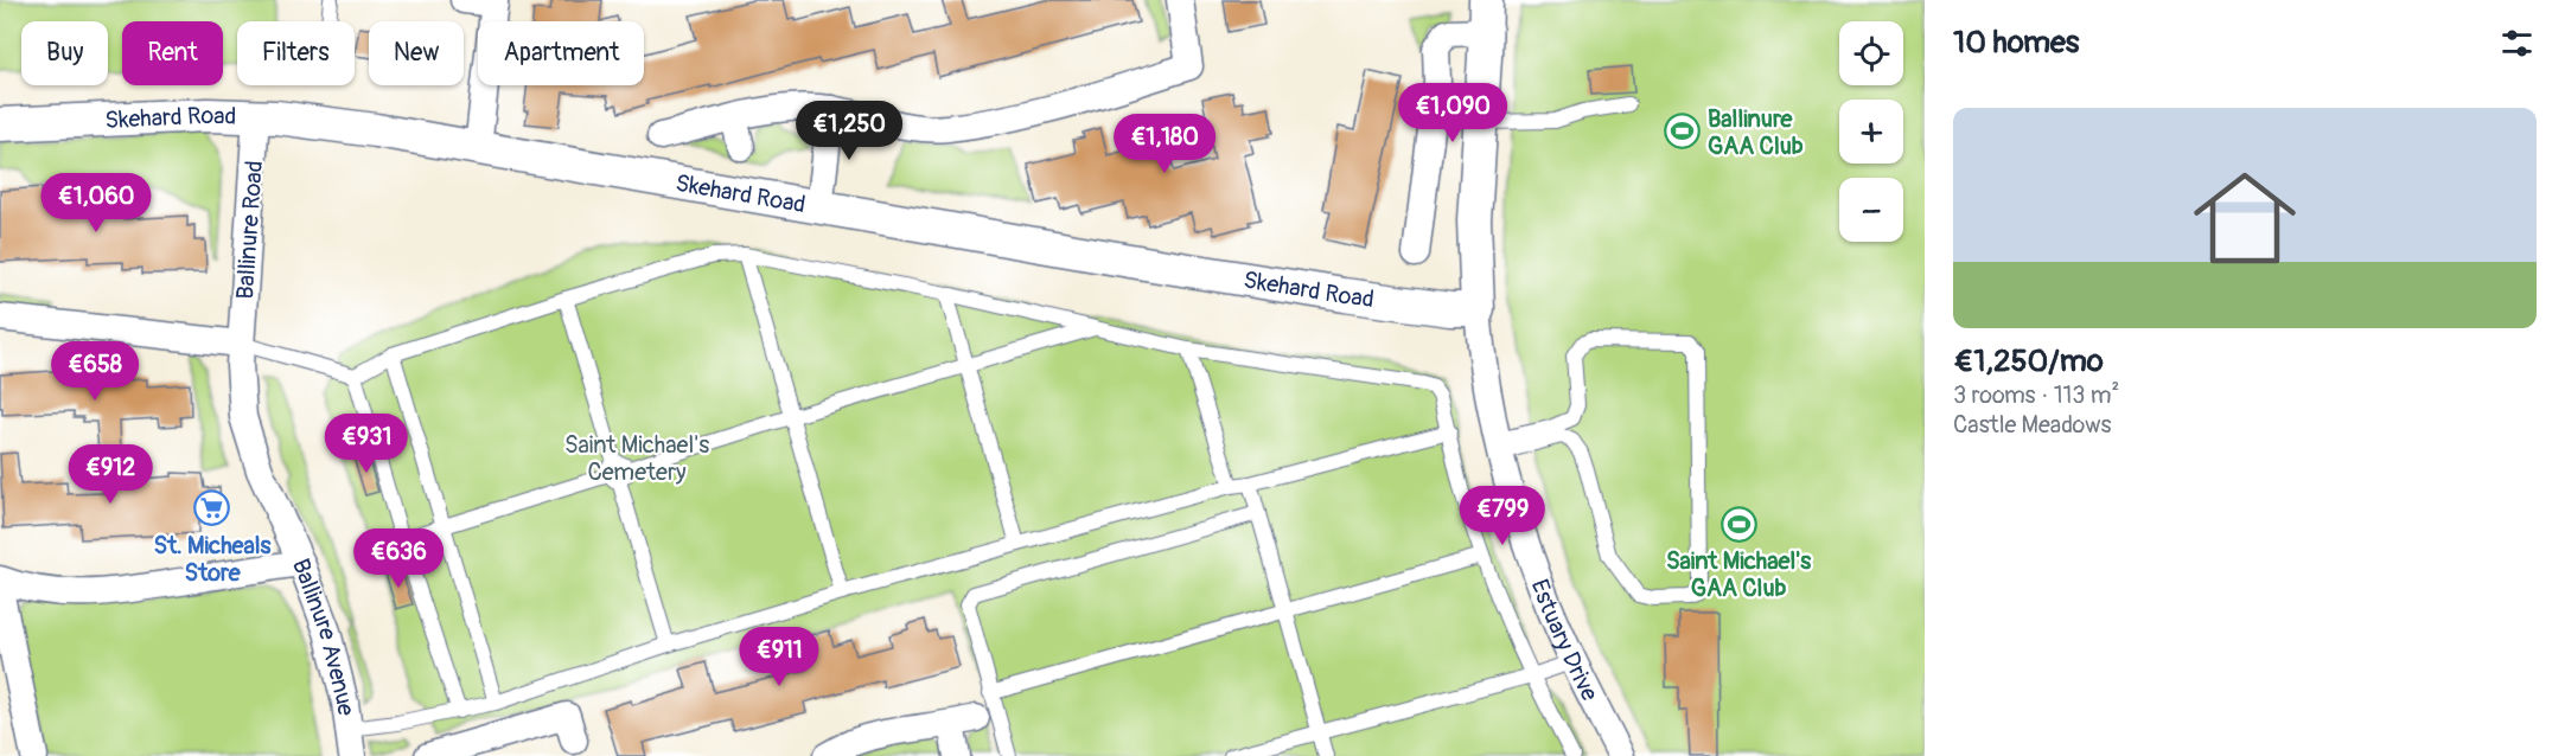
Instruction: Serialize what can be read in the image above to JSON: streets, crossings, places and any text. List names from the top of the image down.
{
  "streets": {
    "street": [
      "Skehard Road",
      "Ballinure Road",
      "Ballinure Avenue",
      "Estuary Drive"
    ]
  },
  "crossings": [
    ["Skehard Road", "Ballinure Road"],
    ["Skehard Road", "Estuary Drive"],
    ["Ballinure Road", "Ballinure Avenue"]
  ],
  "parks": ["Saint Michael's Cemetery"],
  "places": {
    "sports": ["Ballinure GAA Club", "Saint Michael's GAA Club"],
    "supermarket": ["St. Micheals Store"]
  },
  "page": {
    "heading": "10 homes",
    "map_buttons": ["+", "−"],
    "chip": [
      "Buy",
      "Rent",
      "Filters",
      "New",
      "Apartment"
    ],
    "price": [
      "€1,090",
      "€1,250",
      "€1,180",
      "€1,060",
      "€658",
      "€931",
      "€912",
      "€799",
      "€636",
      "€911"
    ],
    "list": [
      {
        "name": "€1,250/mo",
        "note": "3 rooms · 113 m² · Castle Meadows"
      }
    ]
  }
}
